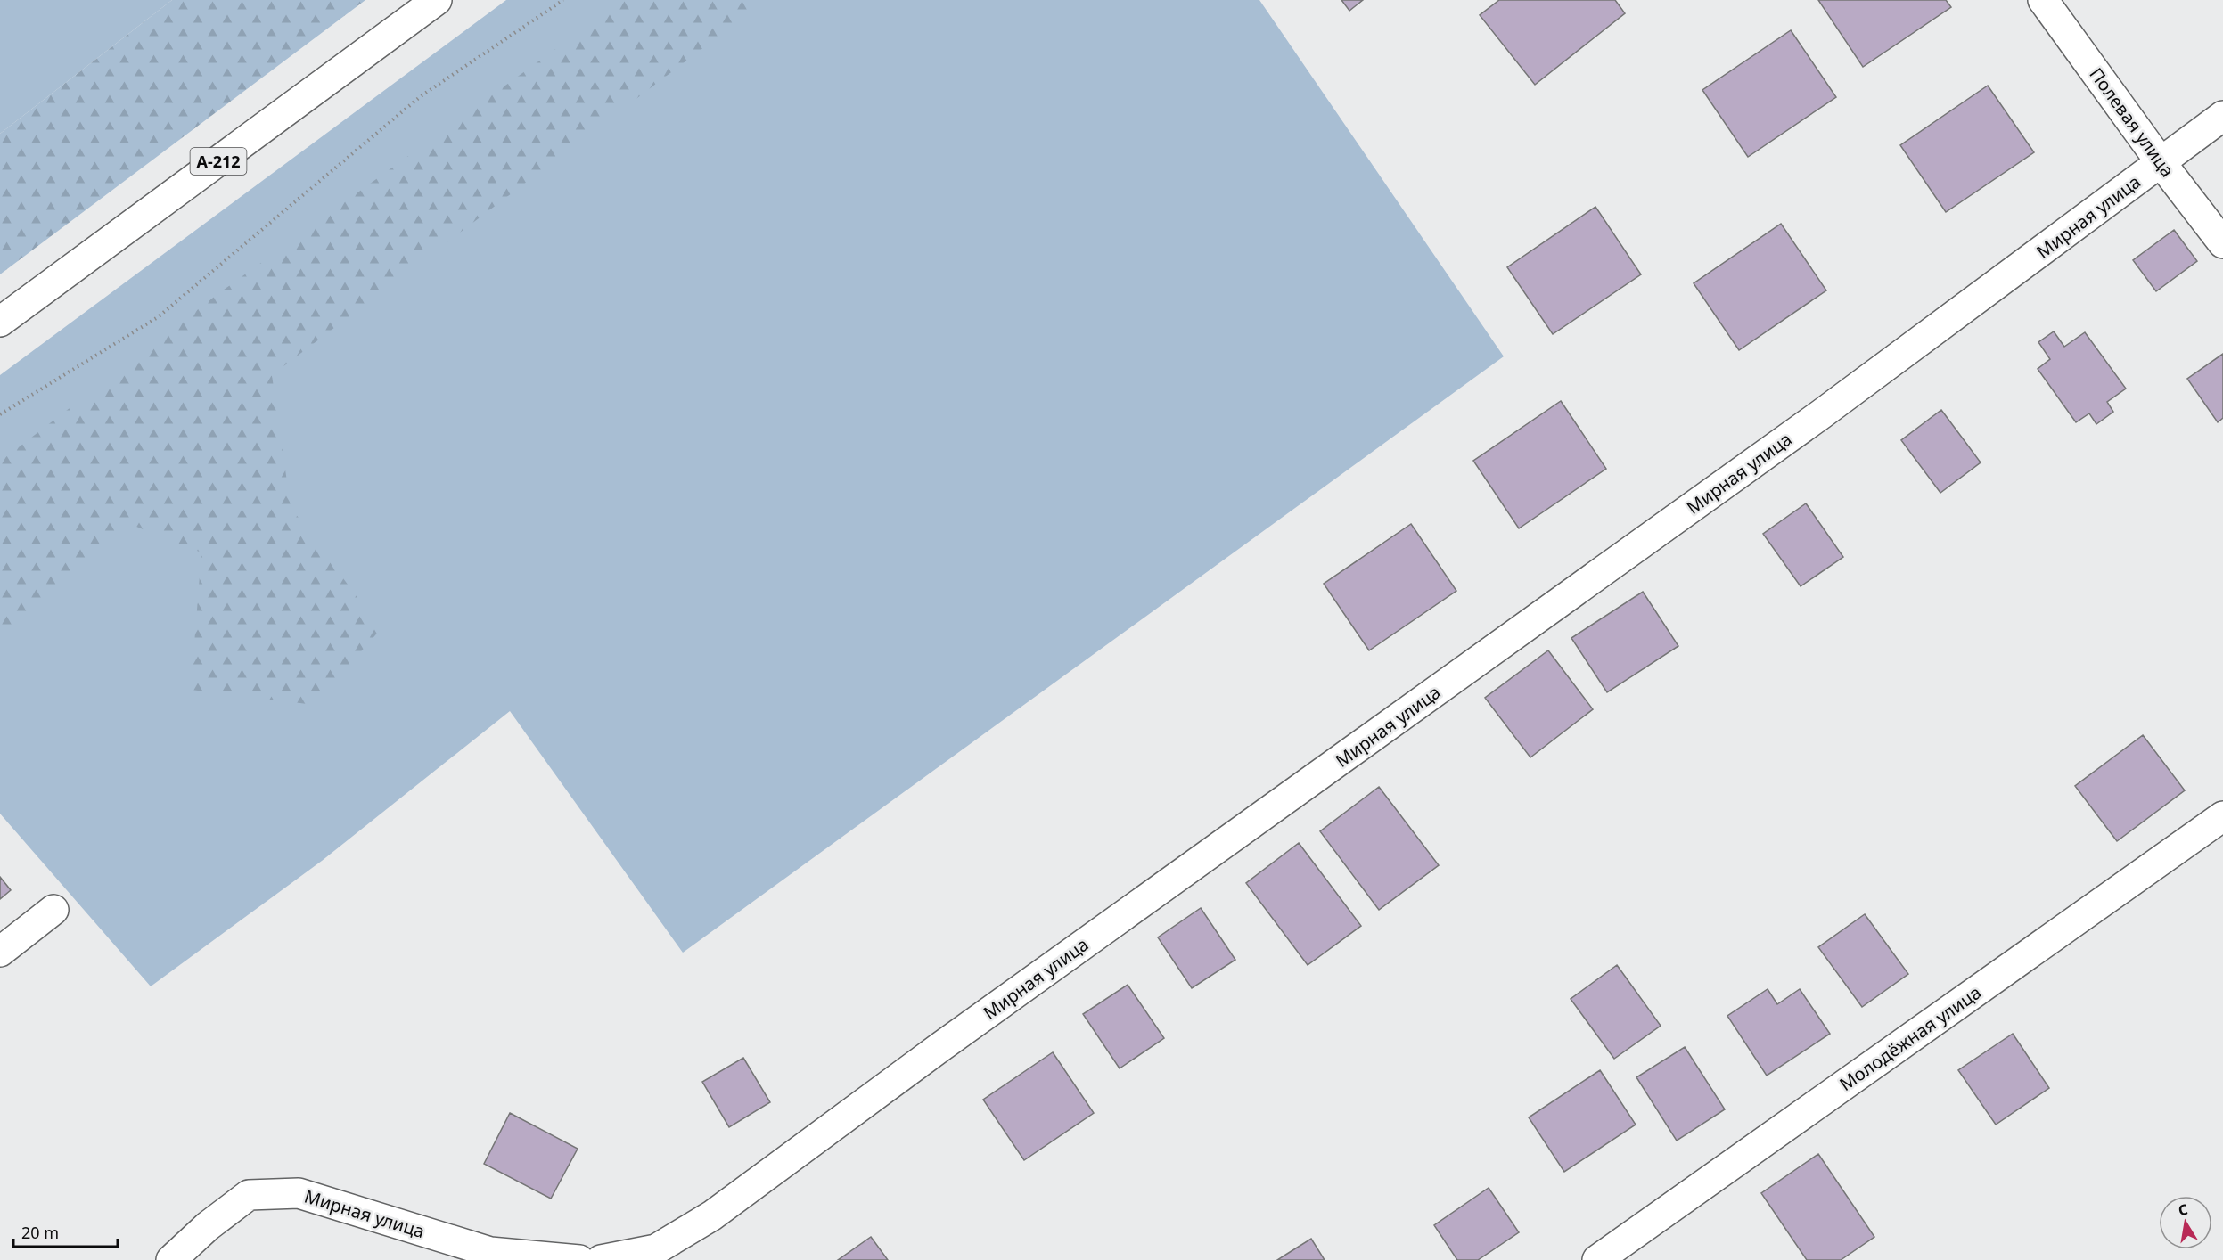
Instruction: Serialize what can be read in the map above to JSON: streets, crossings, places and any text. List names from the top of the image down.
{
  "streets": {
    "main road": [
      "Полевая улица",
      "А-212",
      "Мирная улица",
      "Молодёжная улица"
    ]
  },
  "crossings": [
    ["Полевая улица", "Мирная улица"]
  ],
  "scale_bar": "20 m",
  "north": "top"
}
